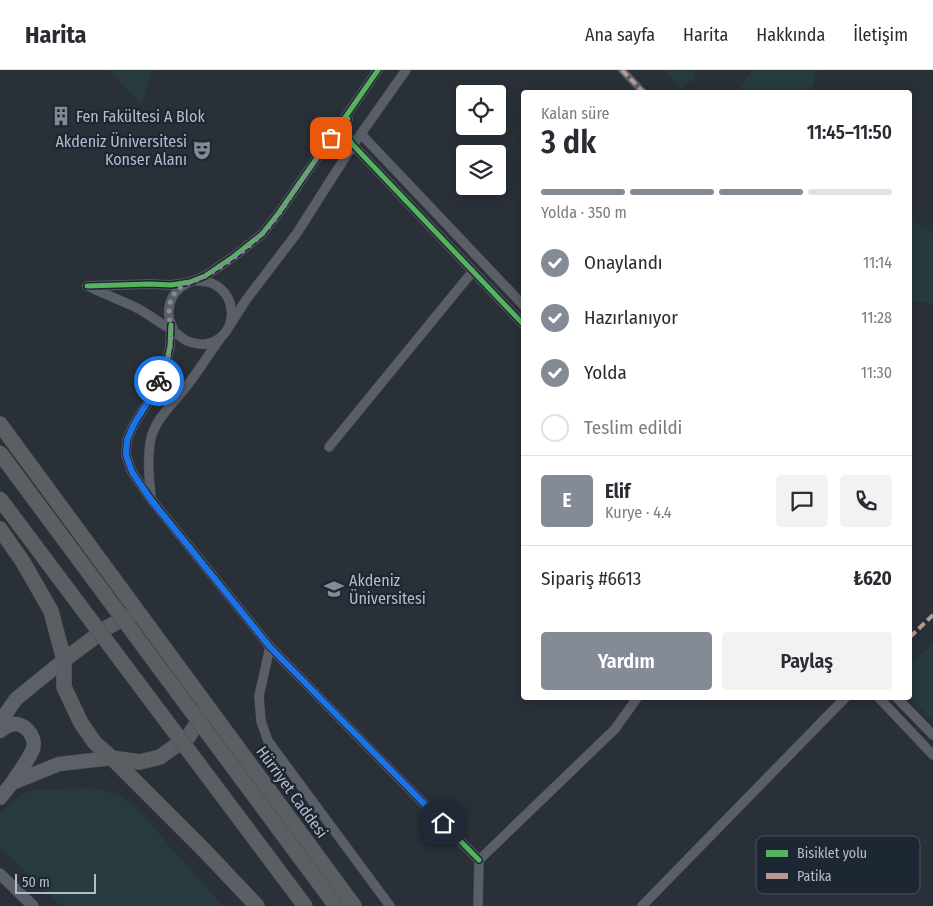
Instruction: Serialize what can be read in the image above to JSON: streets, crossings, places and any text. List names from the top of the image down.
{
  "streets": {
    "highway": ["Hürriyet Caddesi"]
  },
  "places": {
    "building": ["Fen Fakültesi A Blok"],
    "theatre": ["Akdeniz Üniversitesi Konser Alanı"],
    "school or university": ["Akdeniz Üniversitesi"]
  },
  "legend": ["Bisiklet yolu", "Patika"],
  "scale_bar": "50 m",
  "page": {
    "header": "Harita",
    "nav": [
      "Ana sayfa",
      "Harita",
      "Hakkında",
      "İletişim"
    ],
    "heading": ["3 dk", "Kalan süre", "11:45–11:50"],
    "panel": [
      "Elif",
      "Kurye · 4.4",
      "Sipariş #6613",
      "₺620"
    ],
    "bar": "Yolda · 350 m",
    "list": [
      ["Onaylandı", "11:14"],
      ["Hazırlanıyor", "11:28"],
      ["Yolda", "11:30"],
      "Teslim edildi"
    ],
    "round": "E",
    "buttons": ["Yardım", "Paylaş"],
    "scale": "50 m"
  }
}
